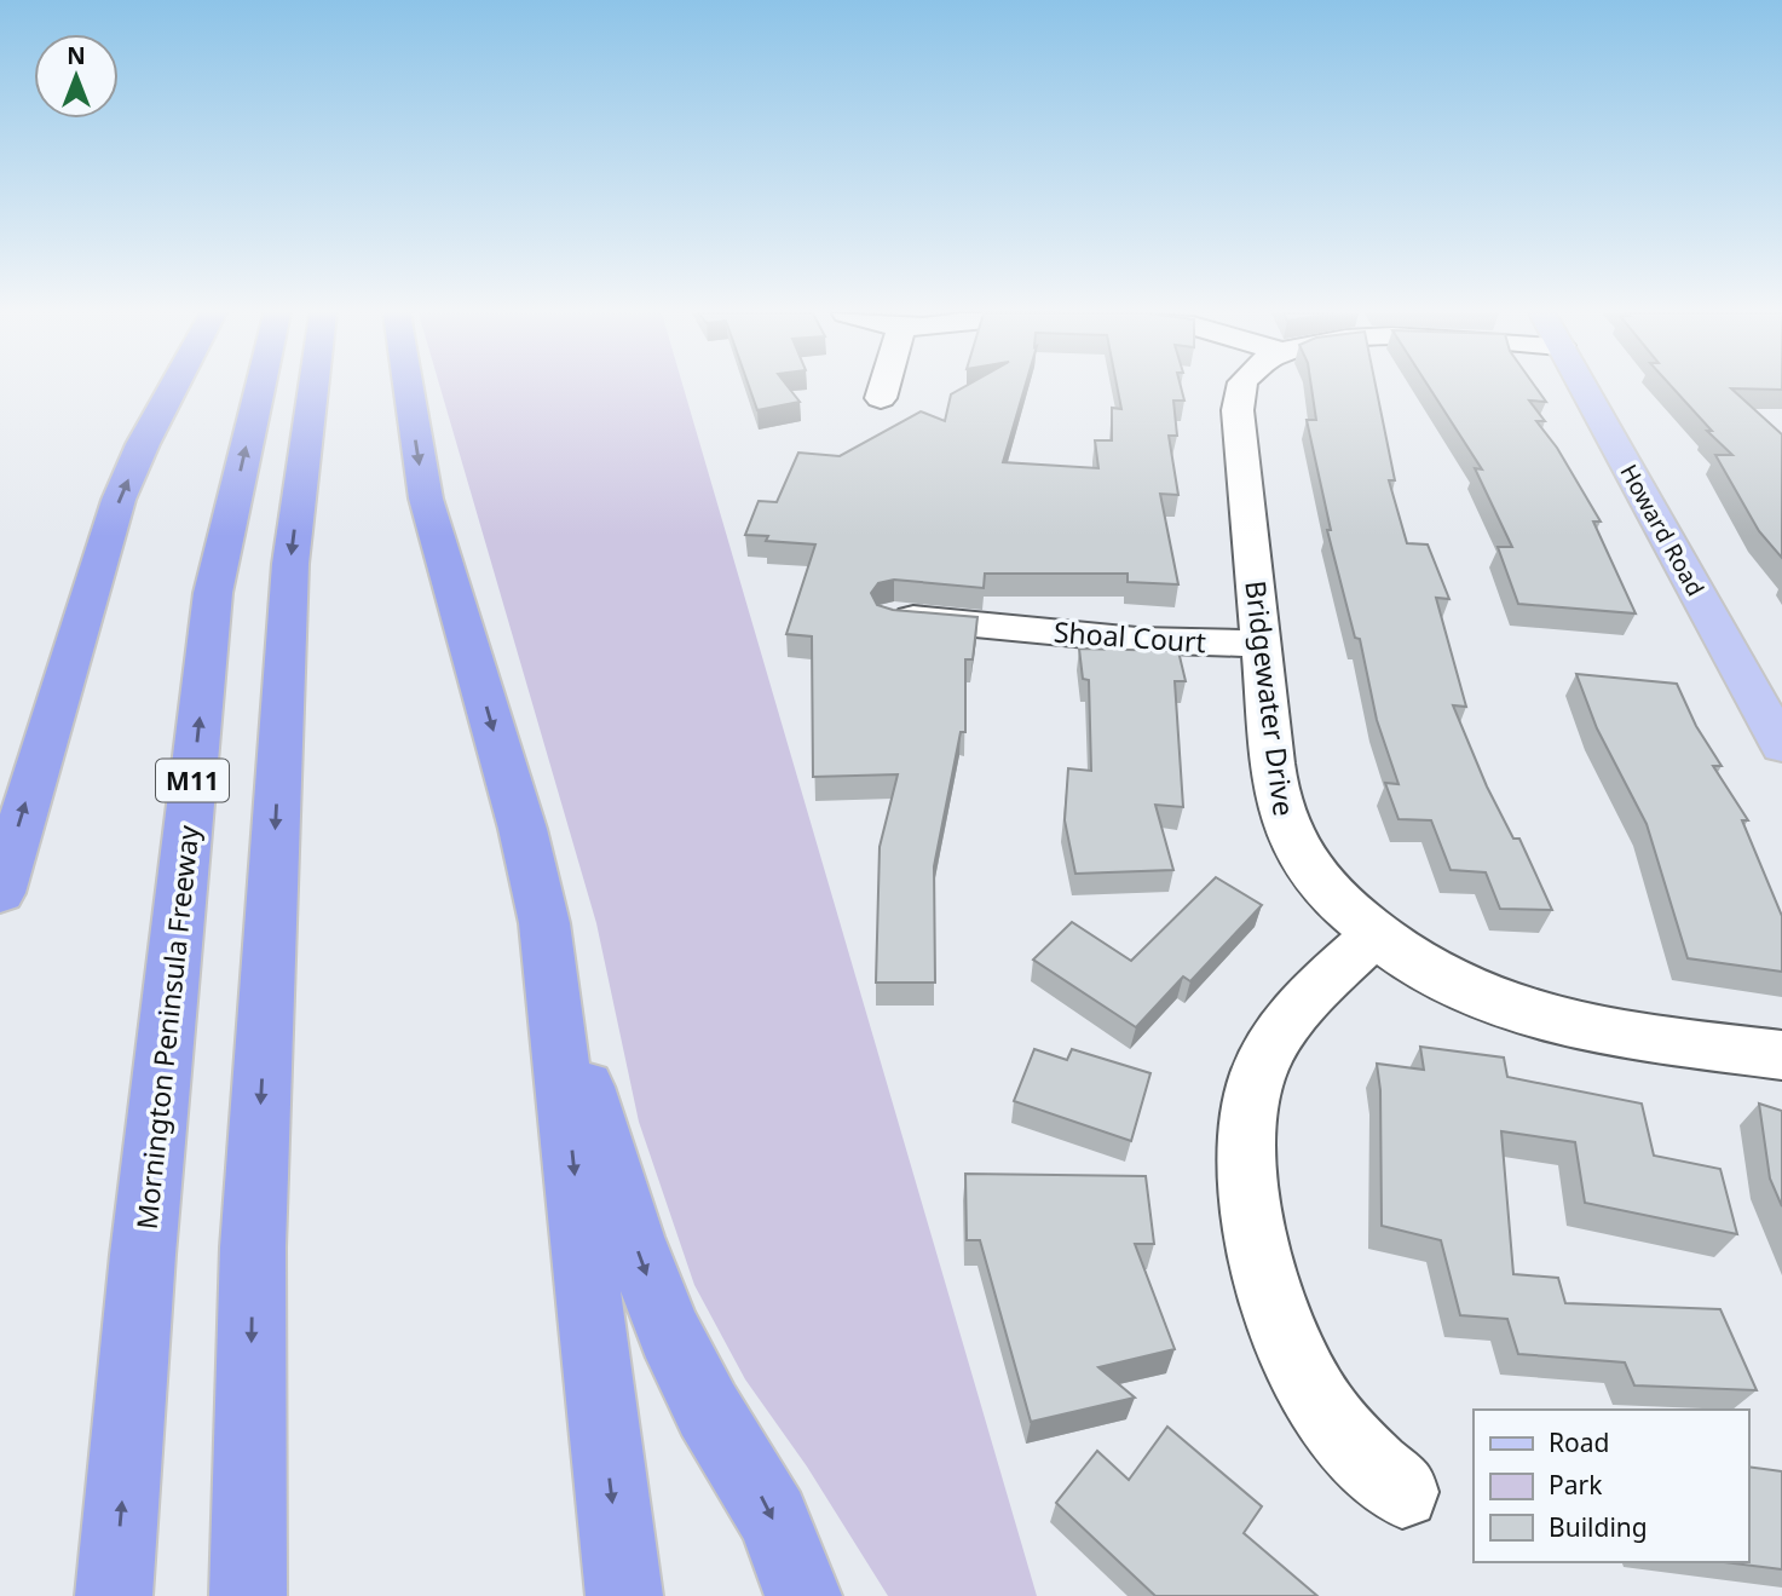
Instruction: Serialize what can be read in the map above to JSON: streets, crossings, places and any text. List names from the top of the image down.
{
  "streets": {
    "highway": ["M11", "Mornington Peninsula Freeway"],
    "main road": ["Howard Road"],
    "street": ["Shoal Court", "Bridgewater Drive"]
  },
  "crossings": [
    ["Shoal Court", "Bridgewater Drive"]
  ],
  "legend": ["Road", "Park", "Building"],
  "north": "top"
}
